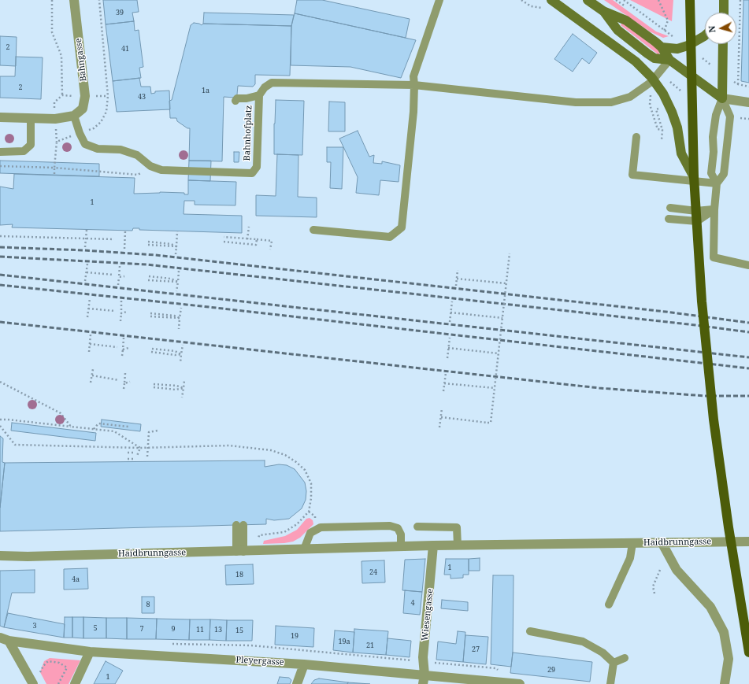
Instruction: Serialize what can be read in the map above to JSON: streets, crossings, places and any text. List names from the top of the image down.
{
  "streets": {
    "street": [
      "Bahngasse",
      "Haidbrunngasse",
      "Wiesengasse",
      "Pleyergasse"
    ],
    "lane": ["Bahnhofplatz"]
  },
  "crossings": [
    ["Bahngasse", "Bahnhofplatz"],
    ["Haidbrunngasse", "Wiesengasse"],
    ["Wiesengasse", "Pleyergasse"]
  ],
  "house_numbers": [
    "39",
    "2",
    "41",
    "2",
    "1a",
    "43",
    "1",
    "1",
    "24",
    "18",
    "4a",
    "4",
    "8",
    "3",
    "5",
    "7",
    "9",
    "11",
    "13",
    "15",
    "19",
    "19a",
    "21",
    "27",
    "29",
    "1"
  ],
  "north": "left"
}
